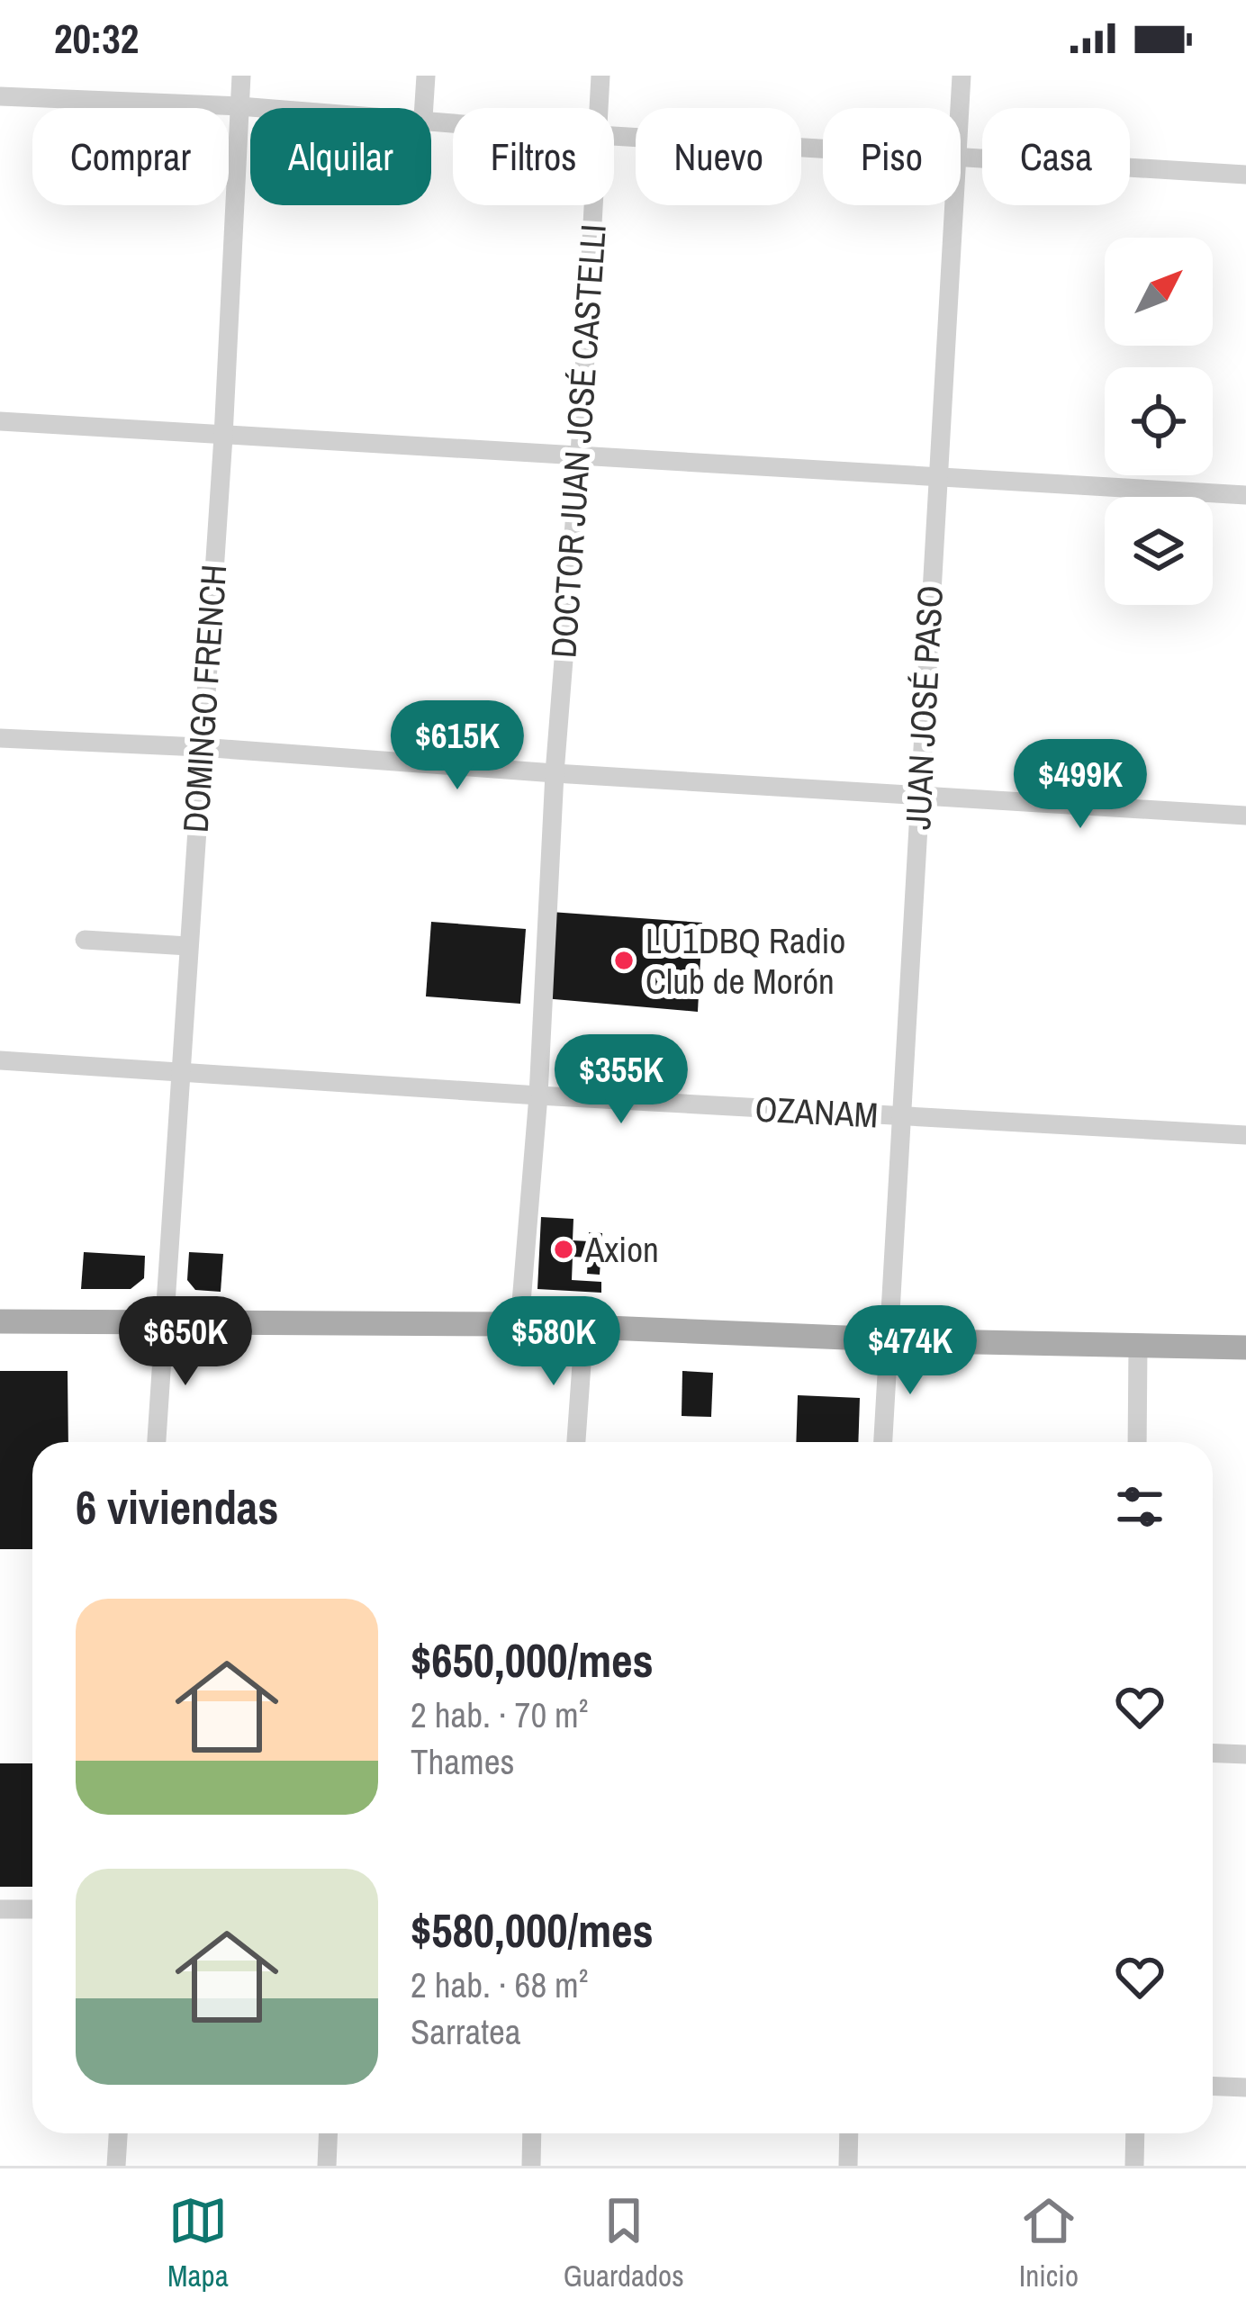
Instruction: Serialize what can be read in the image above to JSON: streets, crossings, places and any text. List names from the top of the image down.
{
  "streets": {
    "street": [
      "DOCTOR JUAN JOSÉ CASTELLI",
      "DOMINGO FRENCH",
      "JUAN JOSÉ PASO",
      "OZANAM"
    ]
  },
  "crossings": [
    ["DOCTOR JUAN JOSÉ CASTELLI", "OZANAM"],
    ["DOMINGO FRENCH", "OZANAM"],
    ["JUAN JOSÉ PASO", "OZANAM"]
  ],
  "places": ["LU1DBQ Radio Club de Morón", "Axion"],
  "north": "top right",
  "page": {
    "status": "20:32",
    "chip": [
      "Comprar",
      "Alquilar",
      "Filtros",
      "Nuevo",
      "Piso",
      "Casa"
    ],
    "price": [
      "$615K",
      "$499K",
      "$355K",
      "$650K",
      "$580K",
      "$474K"
    ],
    "heading": "6 viviendas",
    "list": [
      {
        "name": "$650,000/mes",
        "note": "2 hab. · 70 m² · Thames"
      },
      {
        "name": "$580,000/mes",
        "note": "2 hab. · 68 m² · Sarratea"
      }
    ],
    "tabs": ["Mapa", "Guardados", "Inicio"]
  }
}
